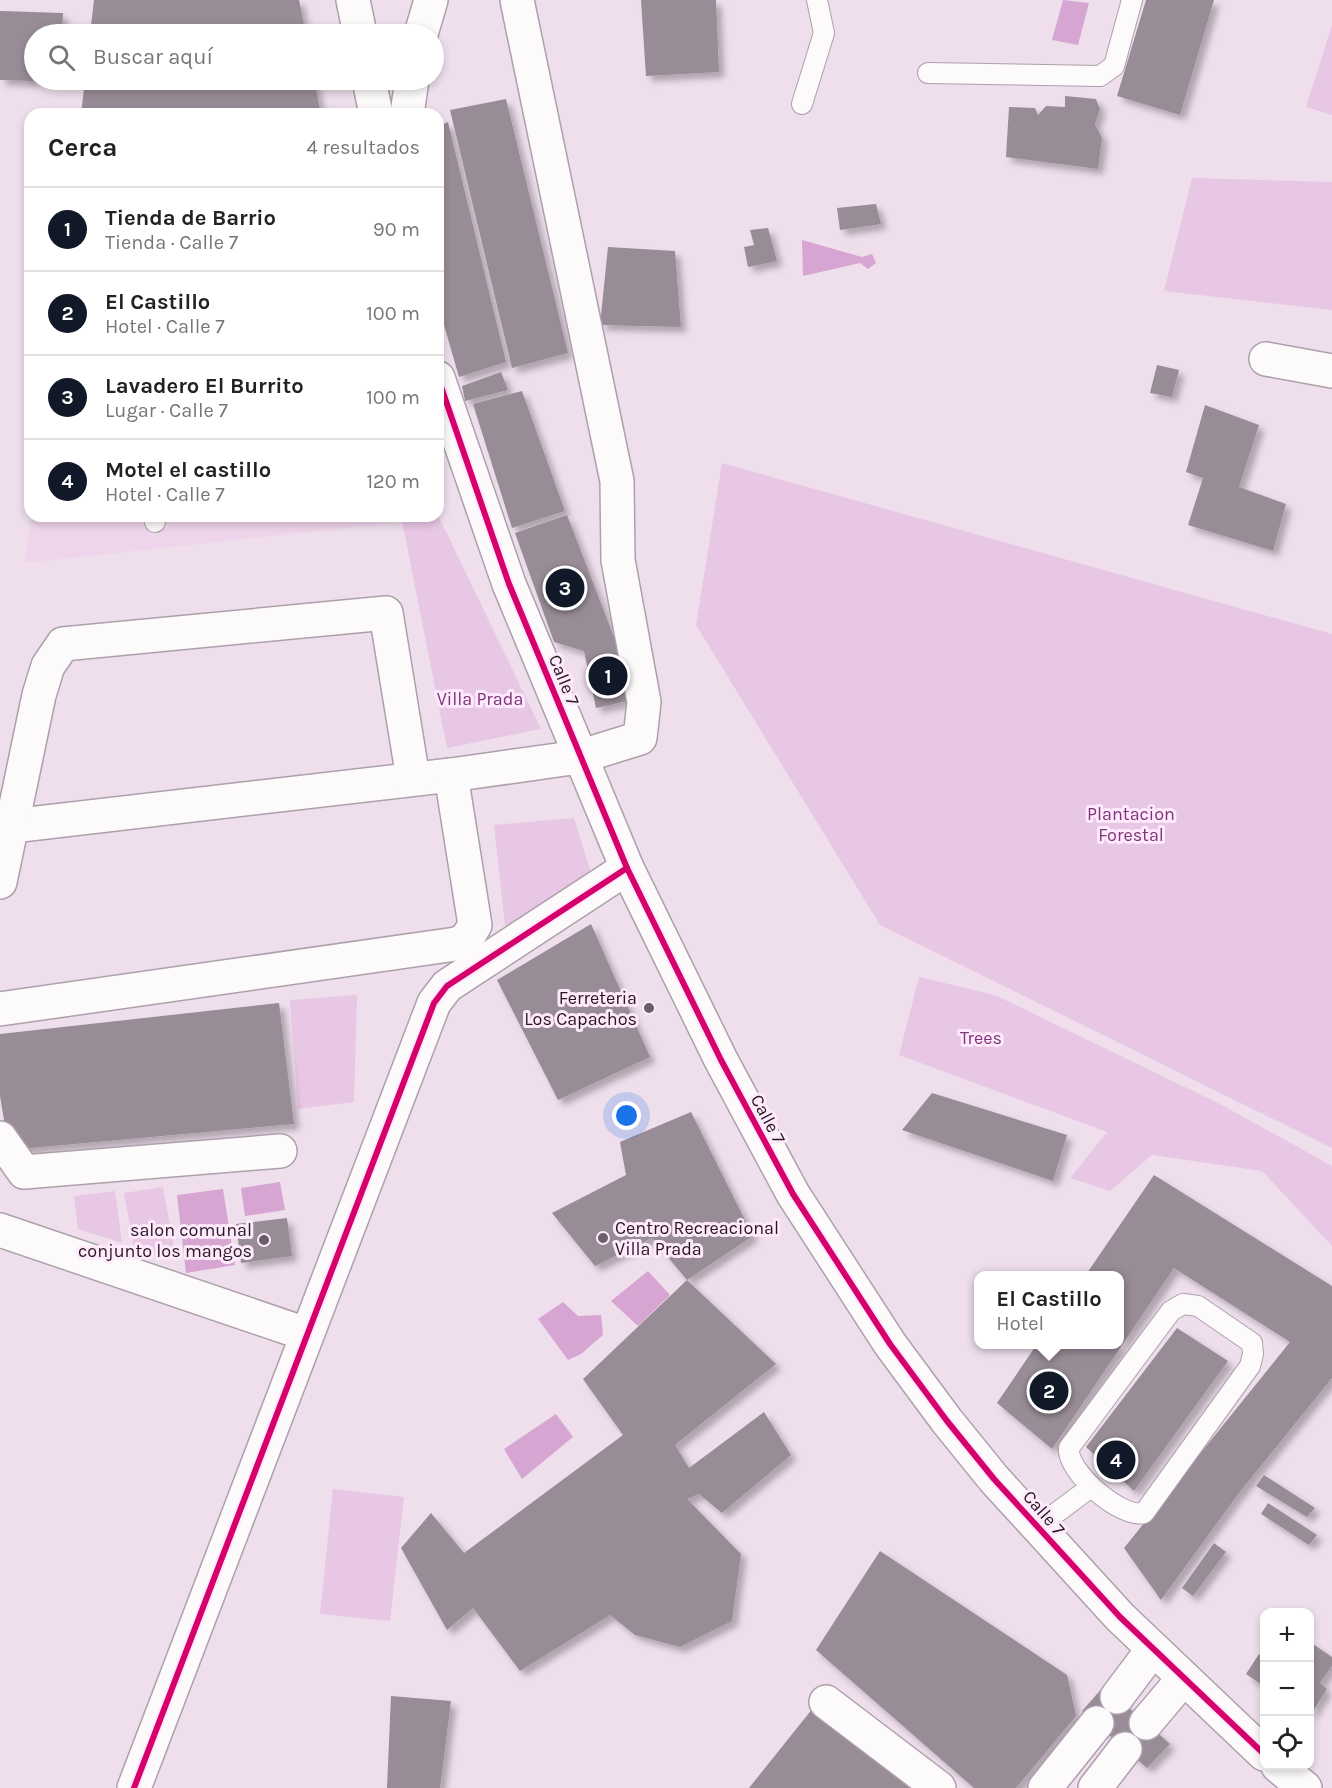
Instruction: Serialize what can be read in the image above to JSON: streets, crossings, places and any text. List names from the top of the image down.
{
  "streets": {
    "street": ["Calle 7"]
  },
  "parks": ["Villa Prada", "Plantacion Forestal", "Trees"],
  "places": ["Ferreteria Los Capachos", "Centro Recreacional Villa Prada", "salon comunal conjunto los mangos"],
  "page": {
    "search": "Buscar aquí",
    "heading": ["Cerca", "4 resultados"],
    "list": [
      {
        "mark": "1",
        "name": "Tienda de Barrio",
        "note": "Tienda · Calle 7",
        "value": "90 m"
      },
      {
        "mark": "2",
        "name": "El Castillo",
        "note": "Hotel · Calle 7",
        "value": "100 m"
      },
      {
        "mark": "3",
        "name": "Lavadero El Burrito",
        "note": "Lugar · Calle 7",
        "value": "100 m"
      },
      {
        "mark": "4",
        "name": "Motel el castillo",
        "note": "Hotel · Calle 7",
        "value": "120 m"
      }
    ],
    "pins": [
      "3",
      "1",
      "2",
      "4"
    ],
    "popup": ["El Castillo", "Hotel"],
    "map_buttons": ["+", "−"]
  }
}
